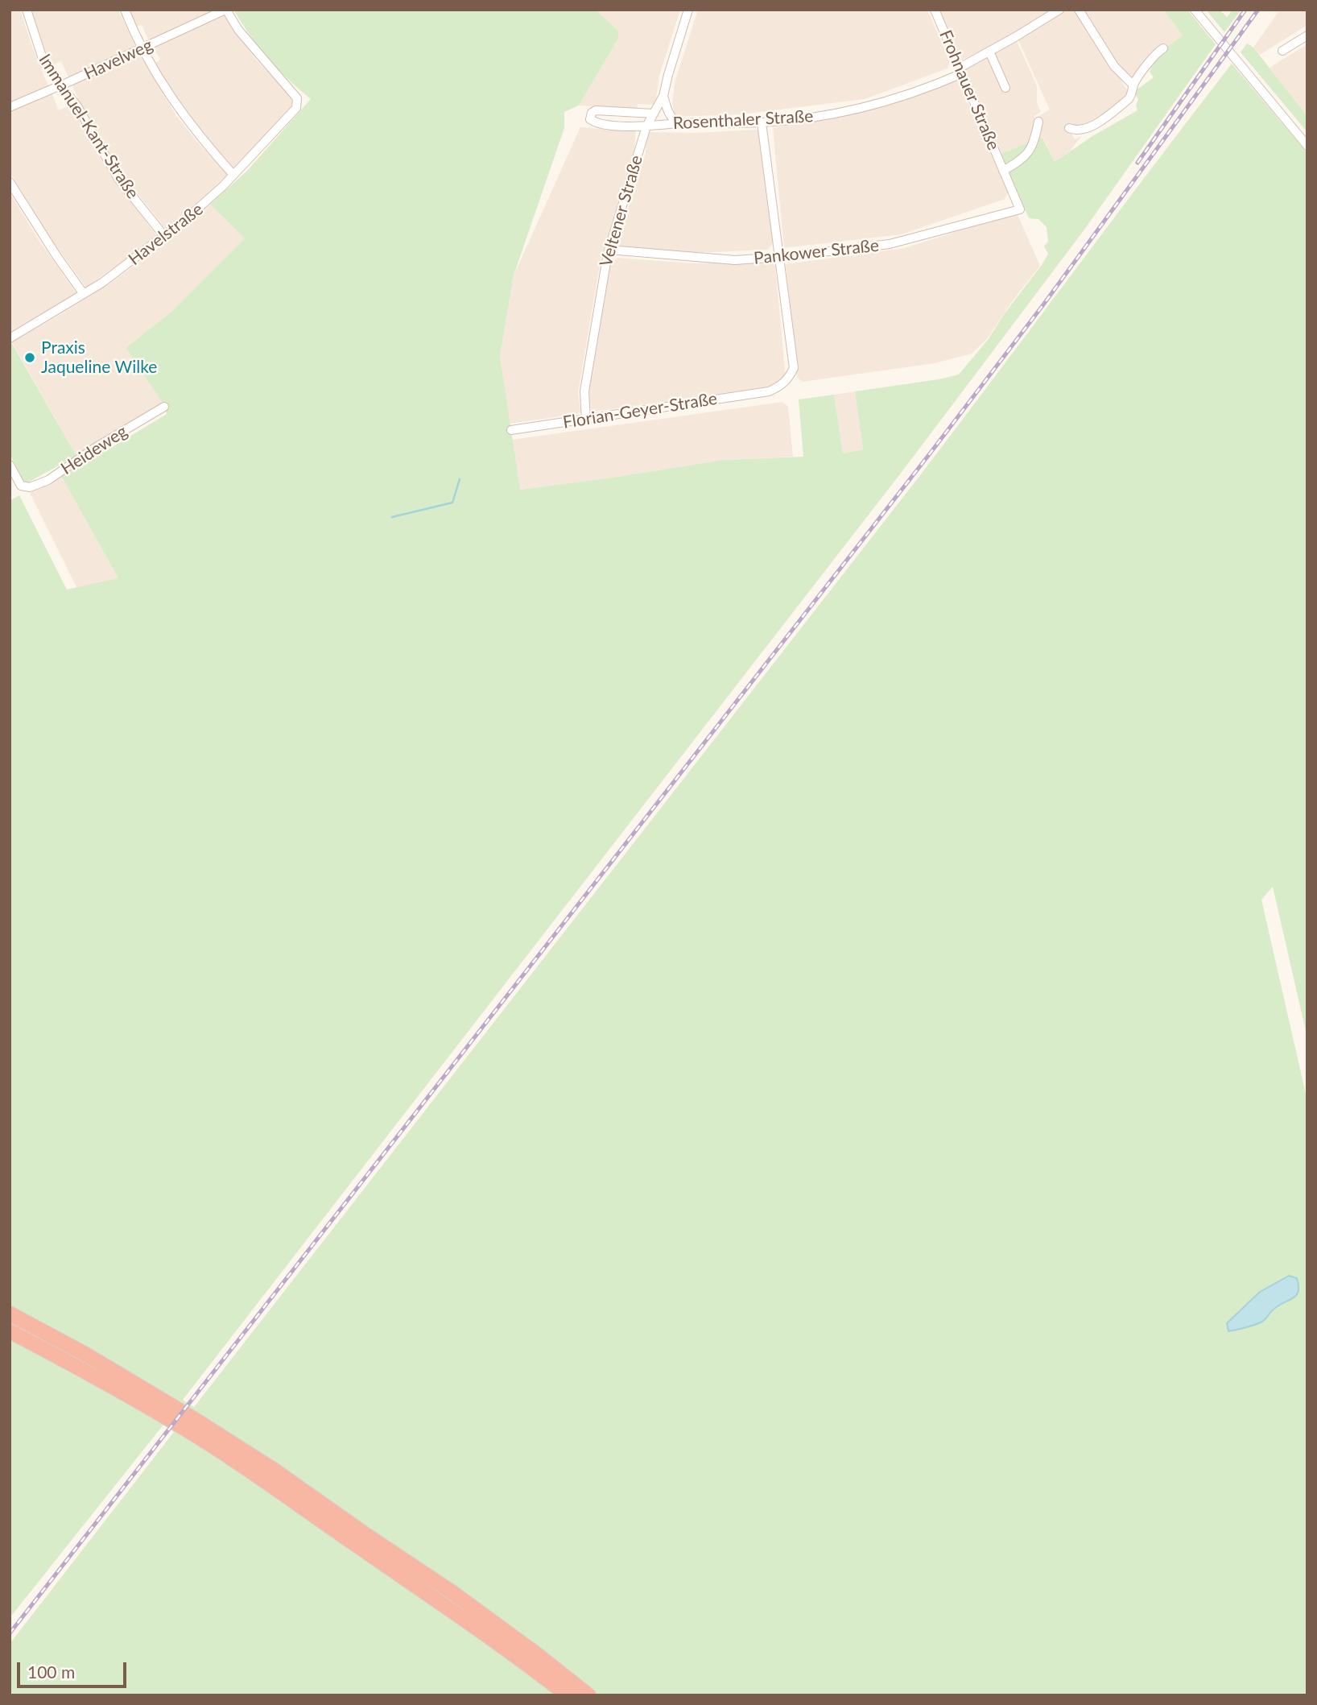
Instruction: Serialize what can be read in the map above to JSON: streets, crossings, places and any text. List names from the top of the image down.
{
  "streets": {
    "street": [
      "Havelweg",
      "Frohnauer Straße",
      "Rosenthaler Straße",
      "Immanuel-Kant-Straße",
      "Veltener Straße",
      "Havelstraße",
      "Pankower Straße",
      "Florian-Geyer-Straße",
      "Heideweg"
    ]
  },
  "crossings": [
    ["Havelweg", "Immanuel-Kant-Straße"],
    ["Havelweg", "Havelstraße"],
    ["Frohnauer Straße", "Rosenthaler Straße"],
    ["Frohnauer Straße", "Pankower Straße"],
    ["Rosenthaler Straße", "Veltener Straße"],
    ["Immanuel-Kant-Straße", "Havelstraße"],
    ["Veltener Straße", "Pankower Straße"],
    ["Veltener Straße", "Florian-Geyer-Straße"],
    ["Pankower Straße", "Florian-Geyer-Straße"]
  ],
  "places": ["Praxis Jaqueline Wilke"],
  "scale_bar": "100 m"
}
